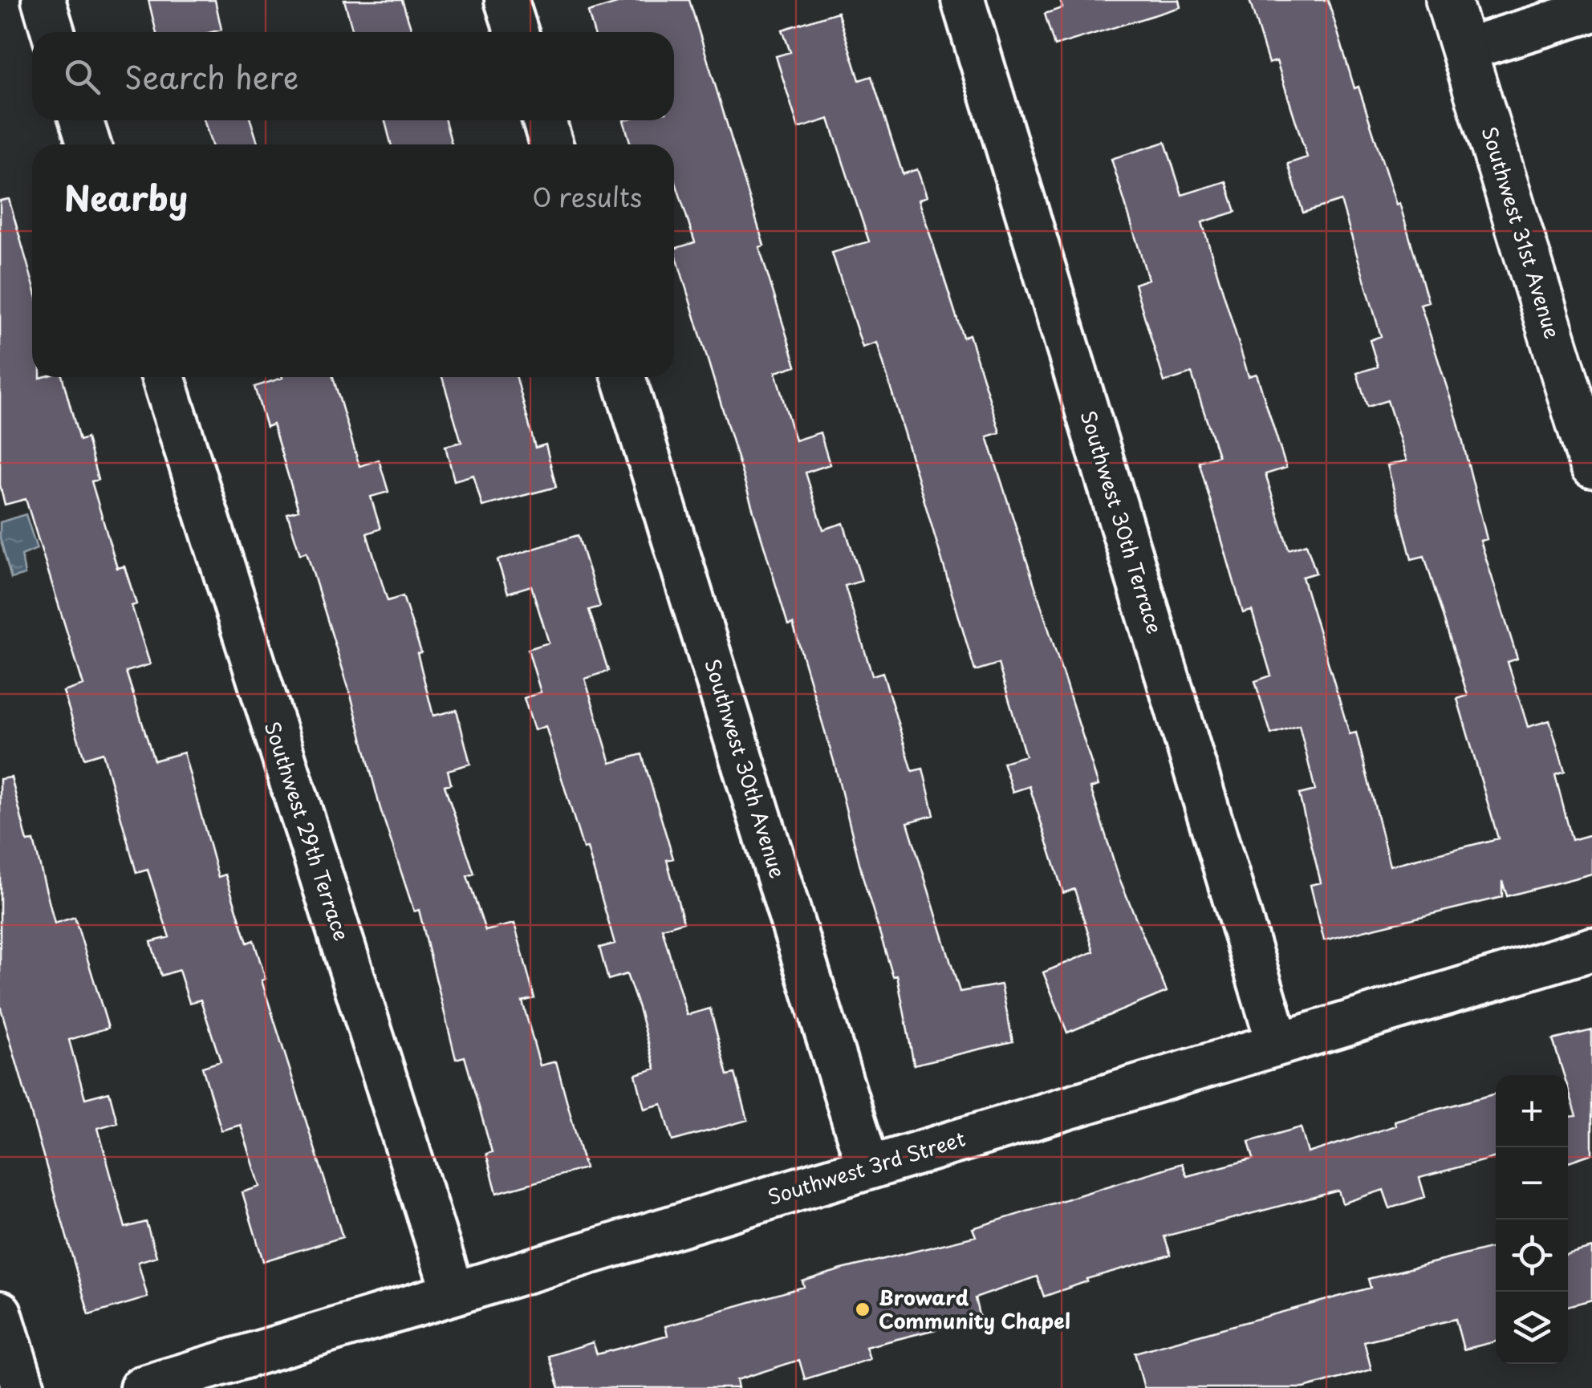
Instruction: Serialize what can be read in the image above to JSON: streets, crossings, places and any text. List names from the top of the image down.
{
  "streets": {
    "main road": ["Southwest 31st Avenue"],
    "street": [
      "Southwest 30th Terrace",
      "Southwest 30th Avenue",
      "Southwest 29th Terrace",
      "Southwest 3rd Street"
    ]
  },
  "crossings": [
    ["Southwest 30th Terrace", "Southwest 3rd Street"],
    ["Southwest 30th Avenue", "Southwest 3rd Street"],
    ["Southwest 29th Terrace", "Southwest 3rd Street"]
  ],
  "places": ["Broward Community Chapel"],
  "page": {
    "search": "Search here",
    "heading": ["Nearby", "0 results"],
    "map_buttons": ["+", "−"]
  }
}
